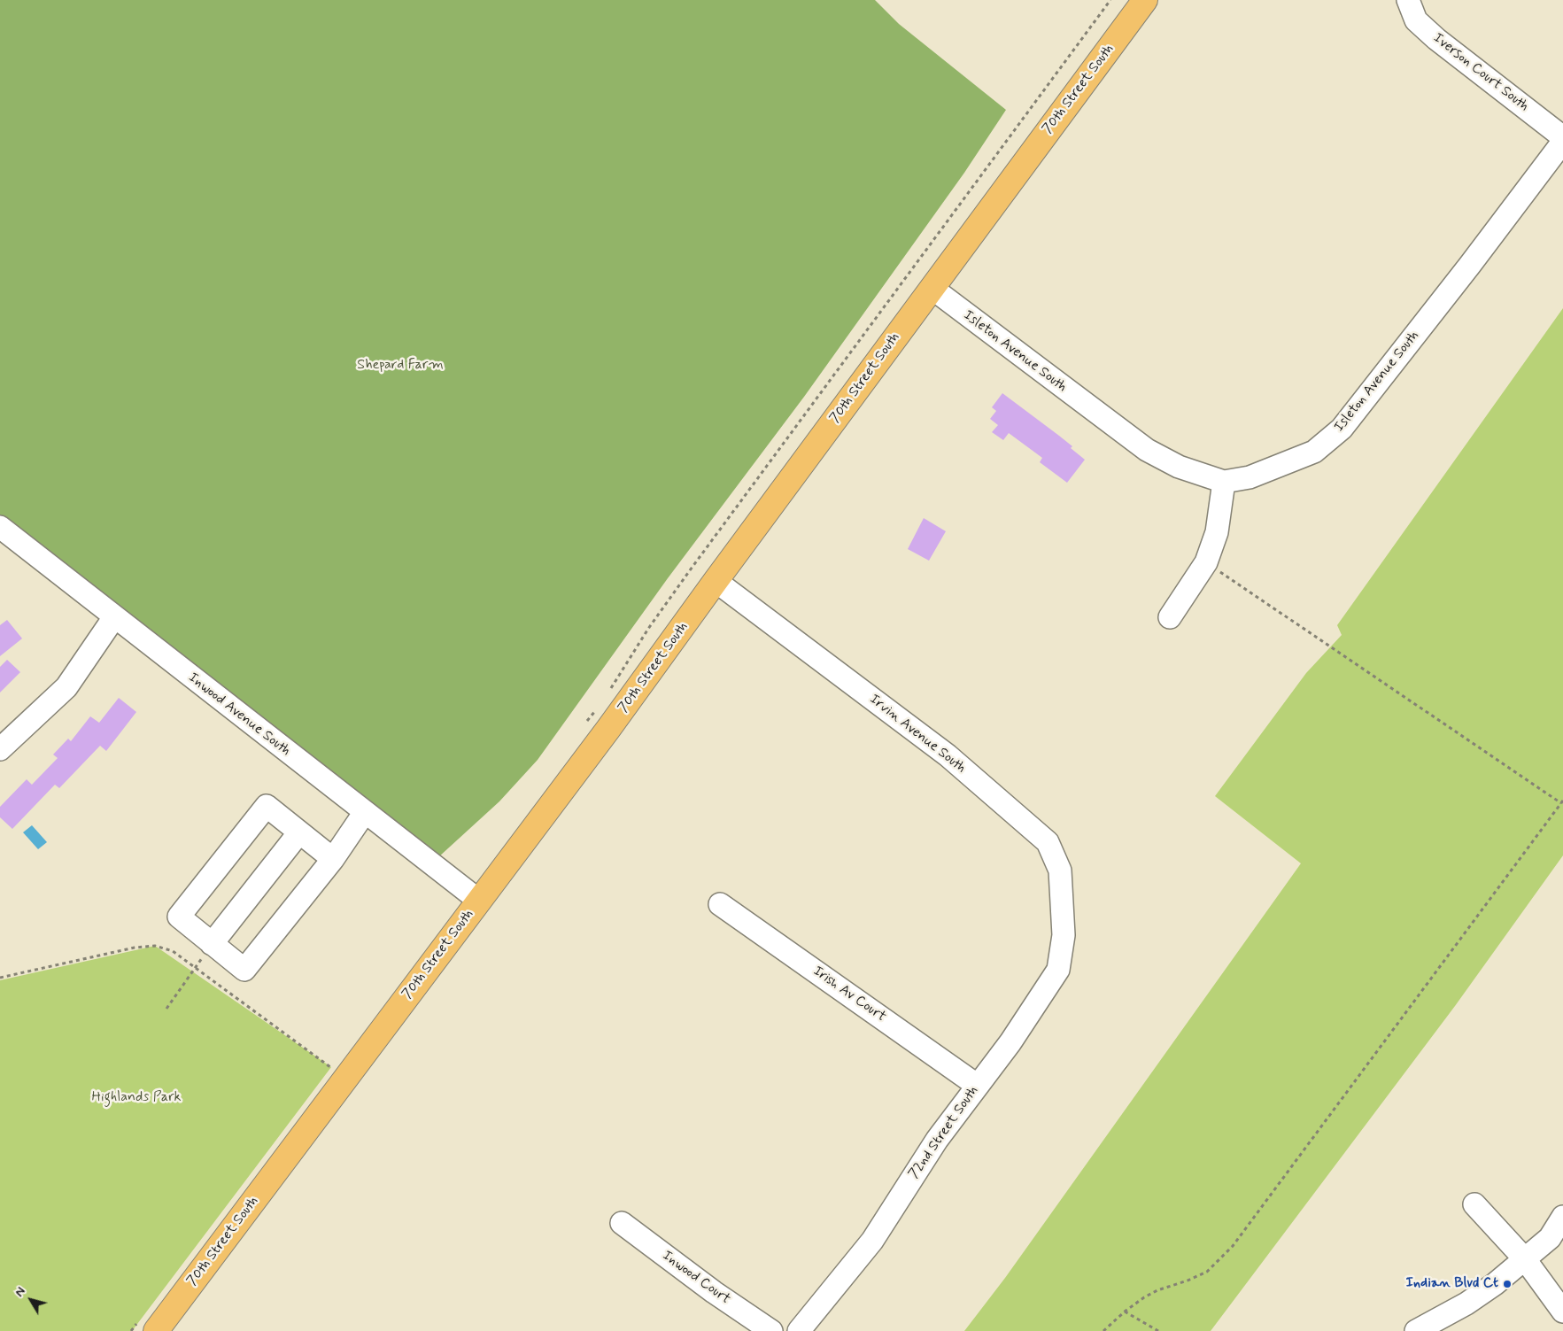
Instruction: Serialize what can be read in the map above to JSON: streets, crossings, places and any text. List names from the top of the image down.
{
  "streets": {
    "main road": ["70th Street South"],
    "street": [
      "Iverson Court South",
      "Isleton Avenue South",
      "Inwood Avenue South",
      "Irvin Avenue South",
      "Irish Av Court",
      "72nd Street South",
      "Inwood Court"
    ]
  },
  "crossings": [
    ["70th Street South", "Isleton Avenue South"],
    ["70th Street South", "Inwood Avenue South"],
    ["70th Street South", "Irvin Avenue South"],
    ["Irvin Avenue South", "72nd Street South"],
    ["Irish Av Court", "72nd Street South"]
  ],
  "parks": ["Shepard Farm", "Highlands Park"],
  "places": ["Indian Blvd Ct"],
  "north": "top left"
}
